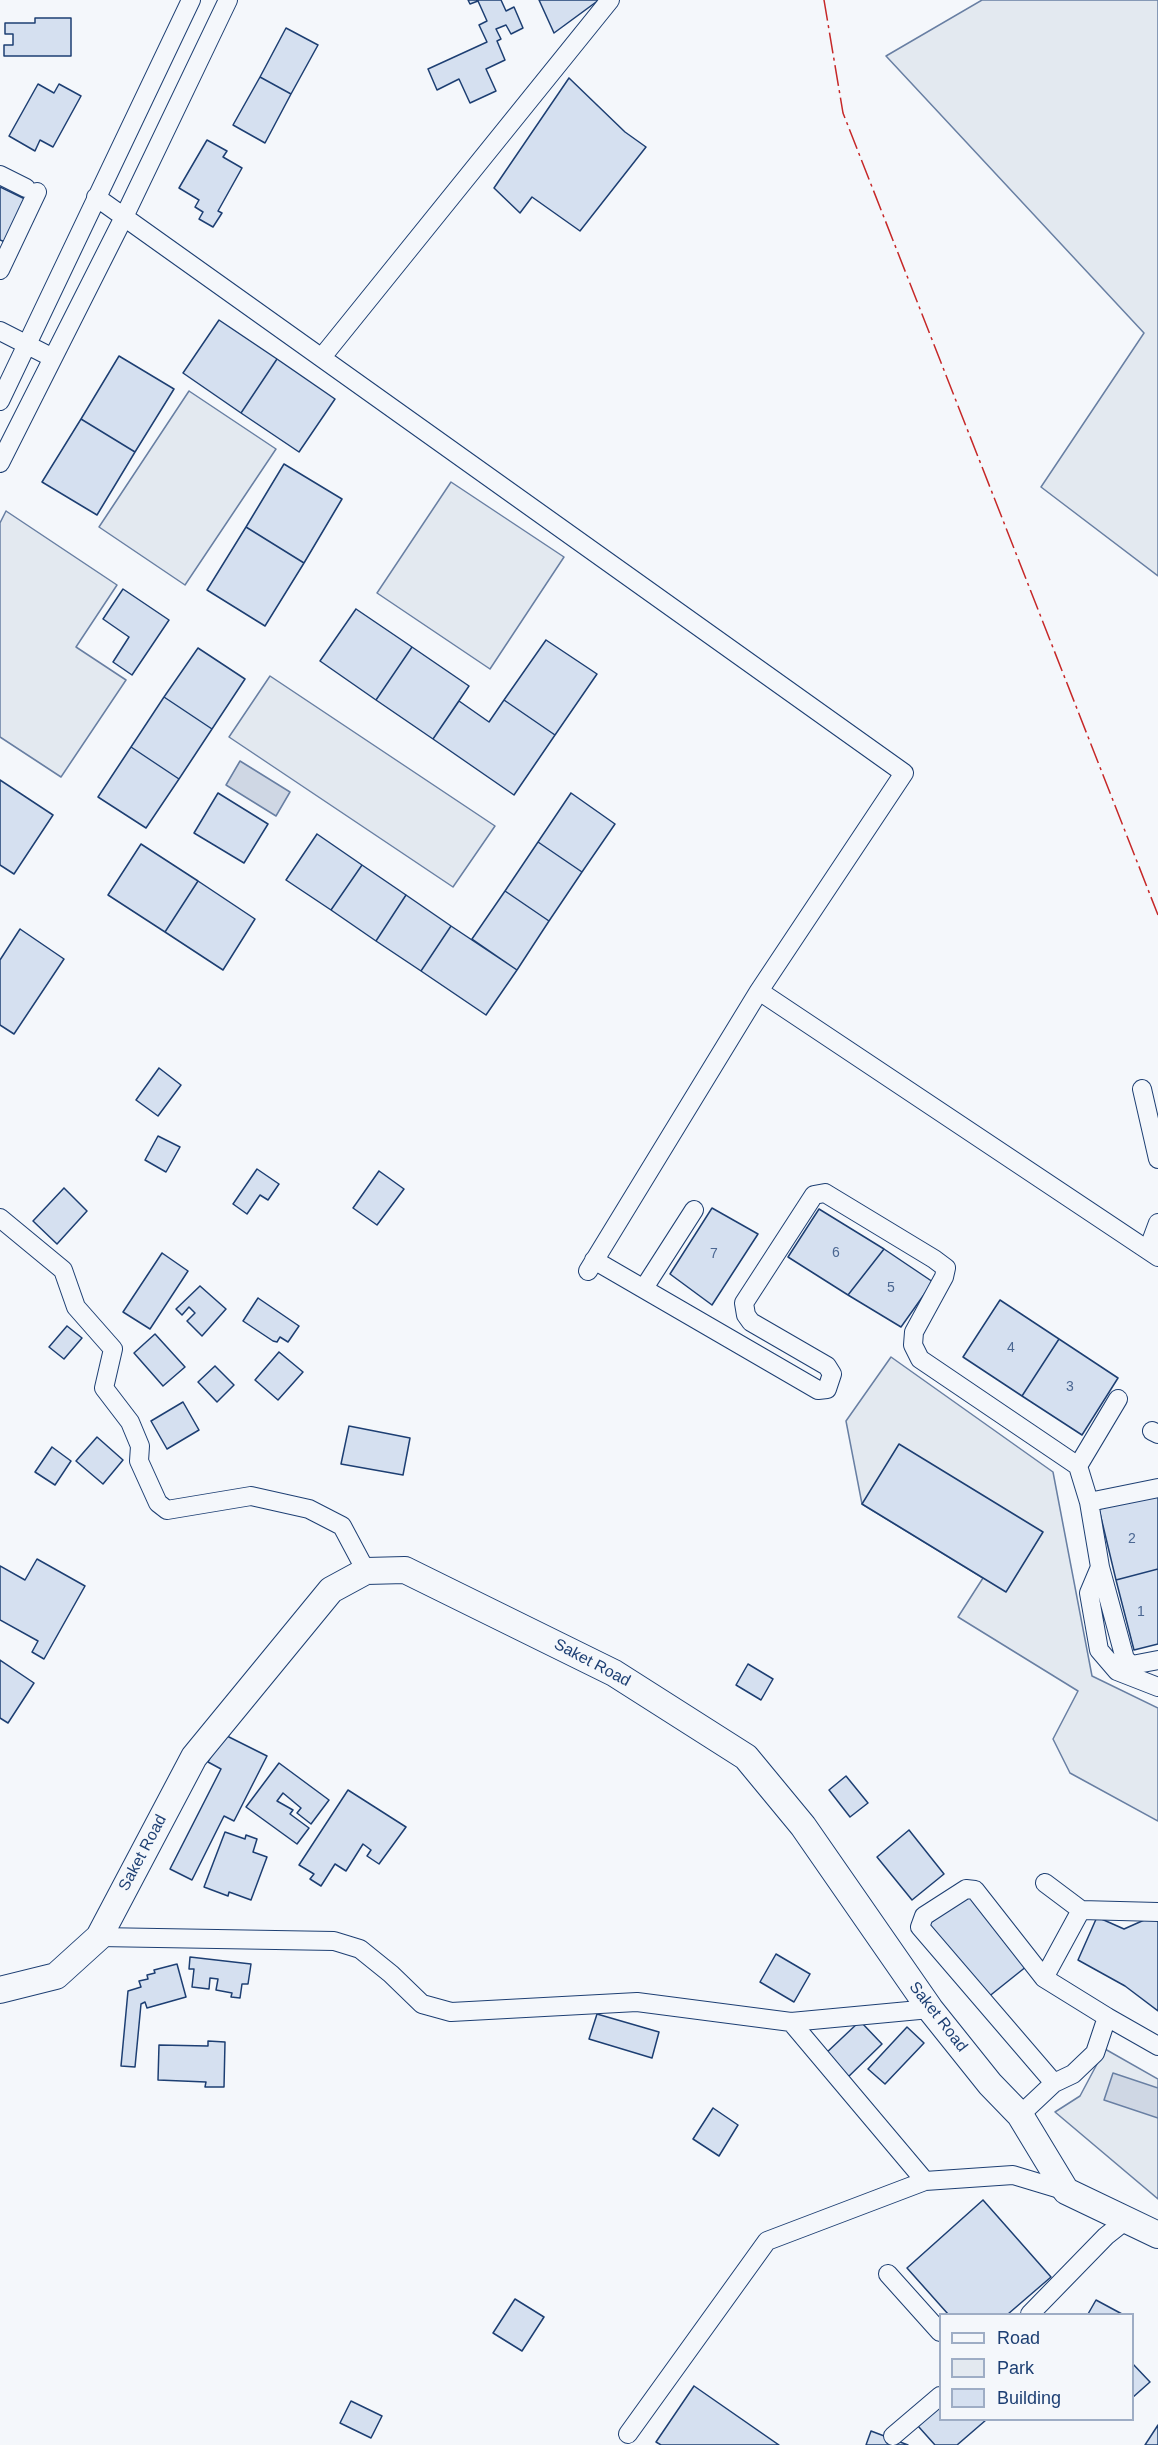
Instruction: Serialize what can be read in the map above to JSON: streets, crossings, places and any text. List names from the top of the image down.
{
  "streets": {
    "main road": ["Saket Road"]
  },
  "house_numbers": [
    "6",
    "7",
    "5",
    "4",
    "3",
    "2",
    "1"
  ],
  "legend": ["Road", "Park", "Building"]
}
